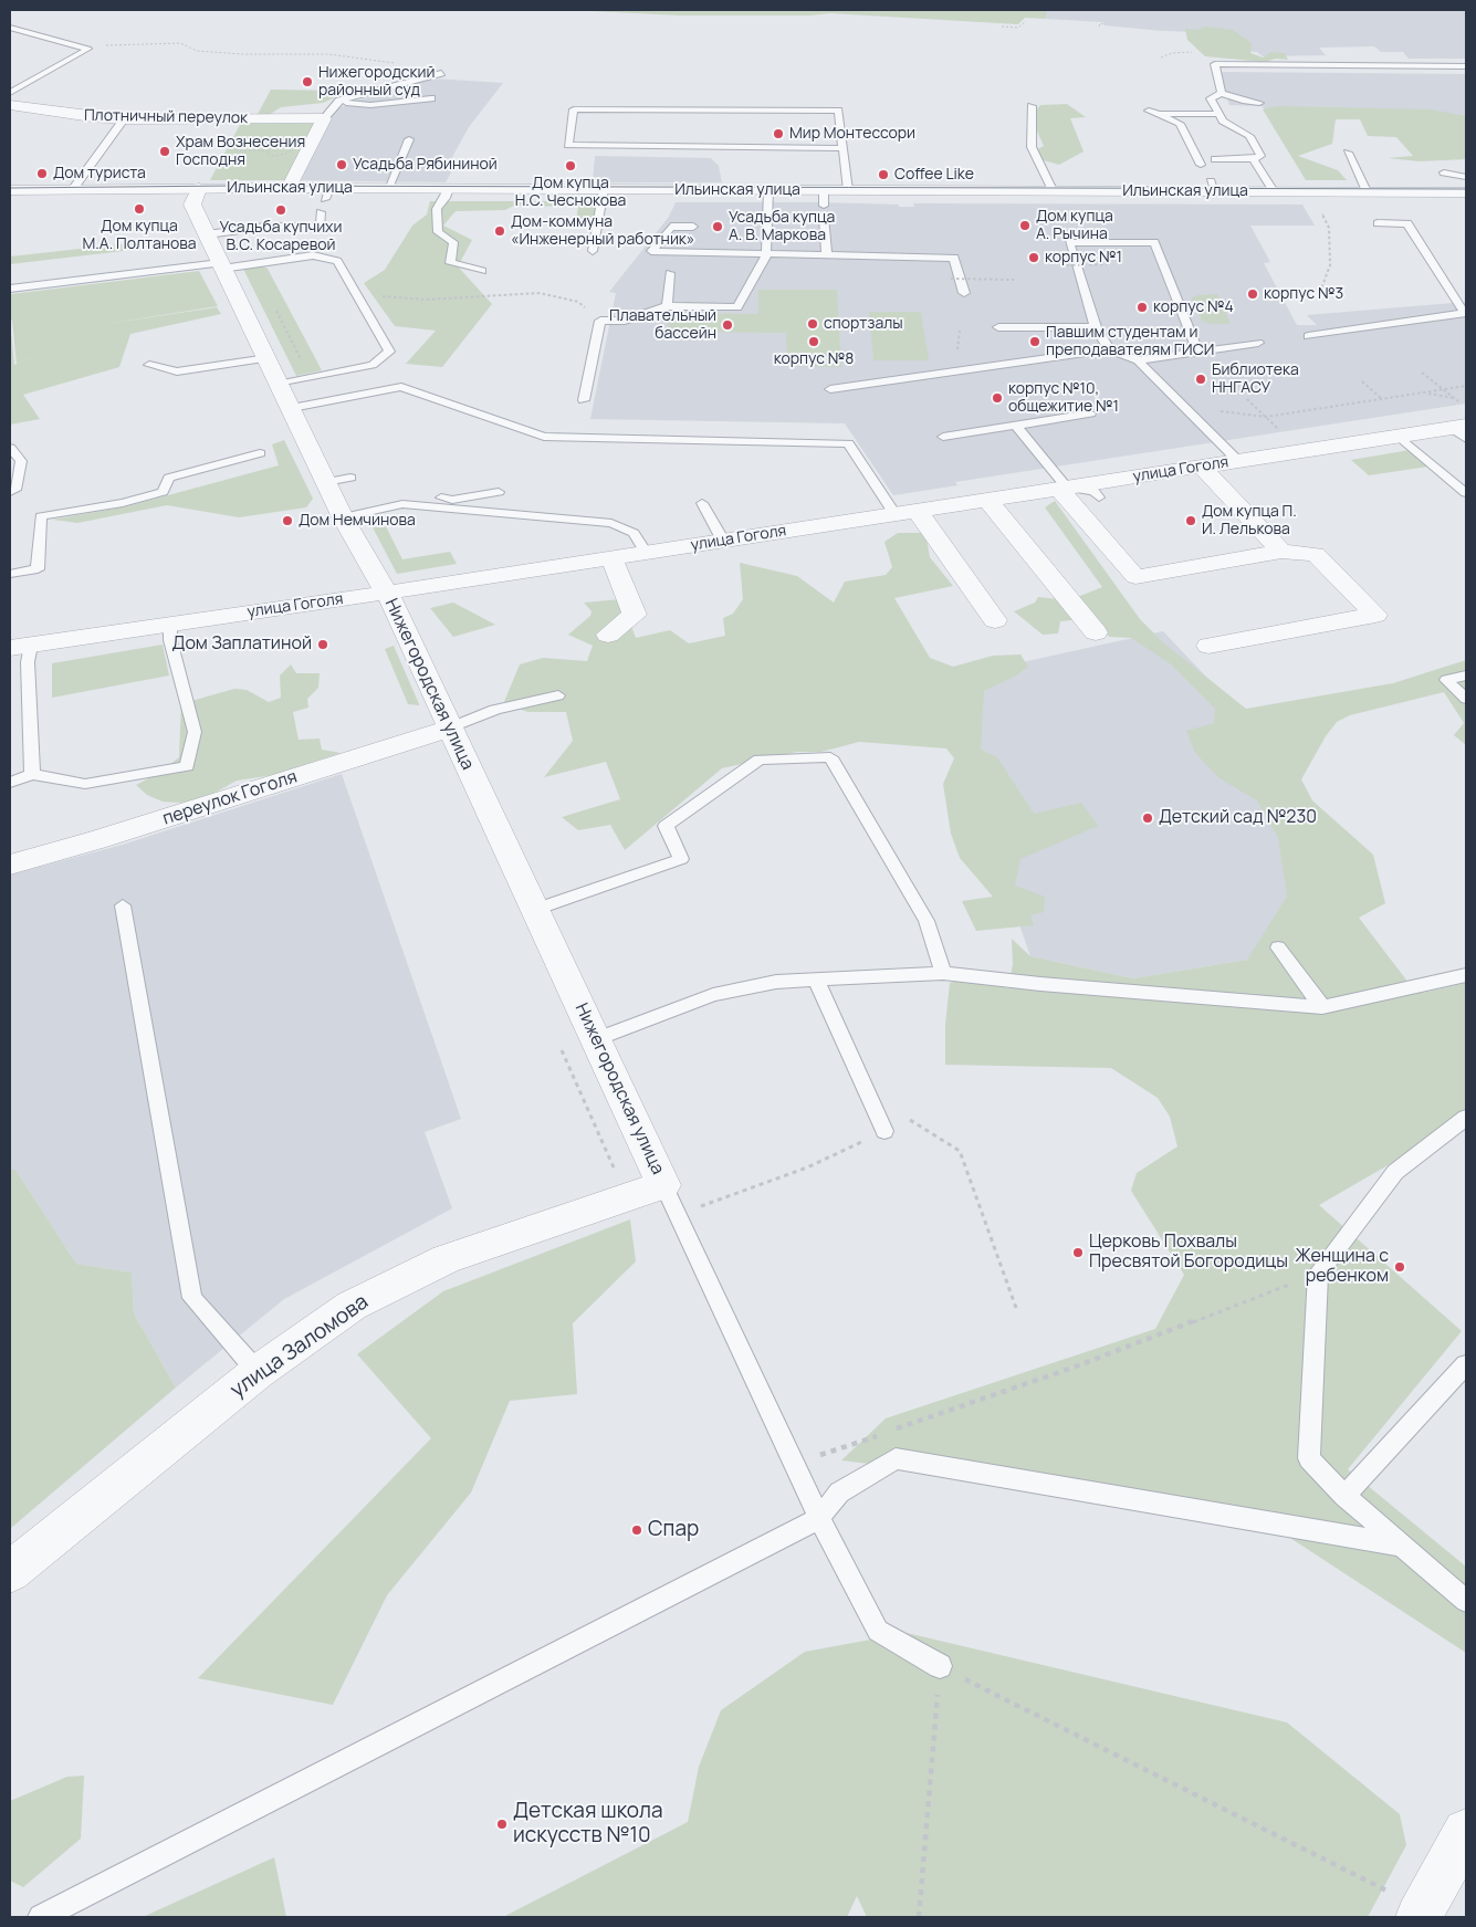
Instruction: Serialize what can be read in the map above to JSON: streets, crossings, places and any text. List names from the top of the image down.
{
  "streets": {
    "street": [
      "Плотничный переулок",
      "Ильинская улица",
      "улица Гоголя",
      "Нижегородская улица",
      "переулок Гоголя",
      "улица Заломова"
    ]
  },
  "crossings": [
    ["Ильинская улица", "Нижегородская улица"],
    ["улица Гоголя", "Нижегородская улица"],
    ["Нижегородская улица", "переулок Гоголя"],
    ["Нижегородская улица", "улица Заломова"]
  ],
  "places": [
    "Нижегородский районный суд",
    "Мир Монтессори",
    "Храм Вознесения Господня",
    "Усадьба Рябининой",
    "Дом купца Н.С. Чеснокова",
    "Дом туриста",
    "Coffee Like",
    "Дом купца М.А. Полтанова",
    "Усадьба купчихи В.С. Косаревой",
    "Дом купца А. Рычина",
    "Усадьба купца А. В. Маркова",
    "Дом-коммуна «Инженерный работник»",
    "корпус №1",
    "корпус №3",
    "корпус №4",
    "спортзалы",
    "Плавательный бассейн",
    "корпус №8",
    "Павшим студентам и преподавателям ГИСИ",
    "Библиотека ННГАСУ",
    "корпус №10, общежитие №1",
    "Дом Немчинова",
    "Дом купца П. И. Лелькова",
    "Дом Заплатиной",
    "Детский сад №230",
    "Церковь Похвалы Пресвятой Богородицы",
    "Женщина с ребенком",
    "Спар",
    "Детская школа искусств №10"
  ]
}
